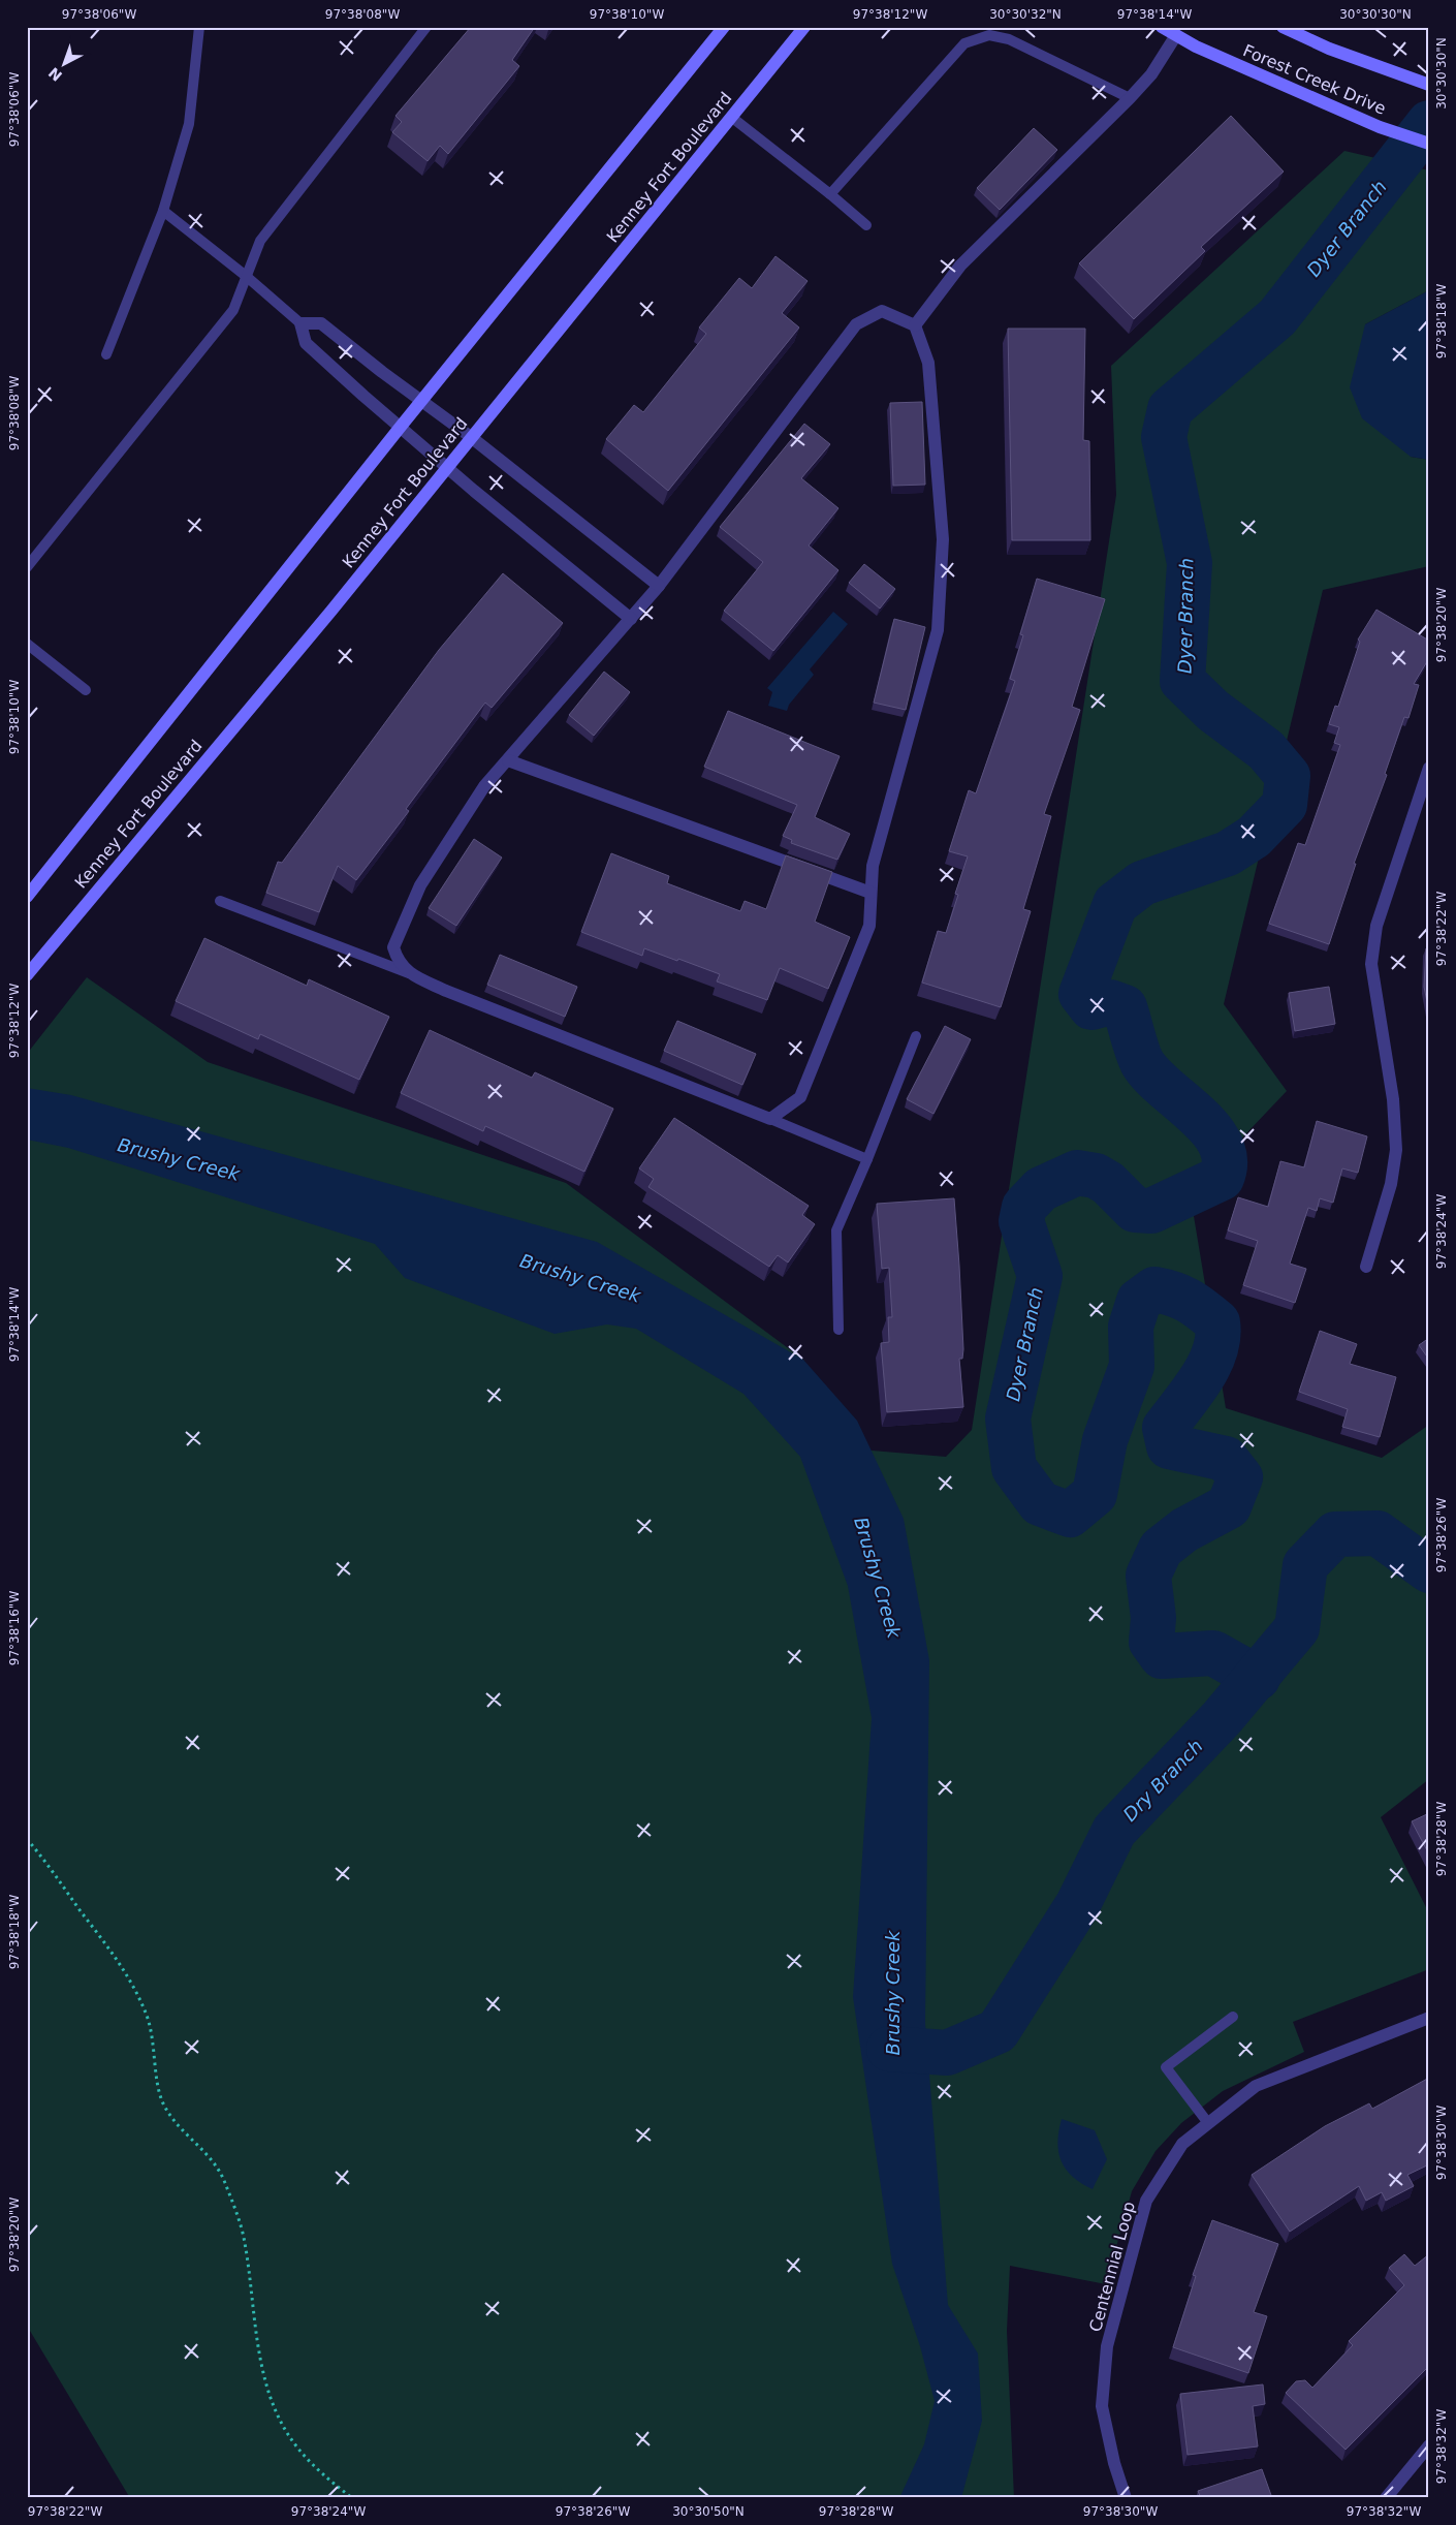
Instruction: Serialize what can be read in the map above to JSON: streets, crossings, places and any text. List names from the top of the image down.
{
  "streets": {
    "main road": ["Forest Creek Drive", "Kenney Fort Boulevard"],
    "street": ["Centennial Loop"]
  },
  "water": ["Dyer Branch", "Brushy Creek", "Dry Branch"],
  "north": "bottom left",
  "coordinates": [
    "97°38'06\"W",
    "97°38'08\"W",
    "97°38'10\"W",
    "97°38'12\"W",
    "30°30'32\"N",
    "97°38'14\"W",
    "30°30'30\"N",
    "97°38'18\"W",
    "97°38'20\"W",
    "97°38'22\"W",
    "97°38'24\"W",
    "97°38'26\"W",
    "97°38'16\"W",
    "97°38'28\"W",
    "97°38'30\"W",
    "97°38'32\"W",
    "30°30'50\"N"
  ]
}
